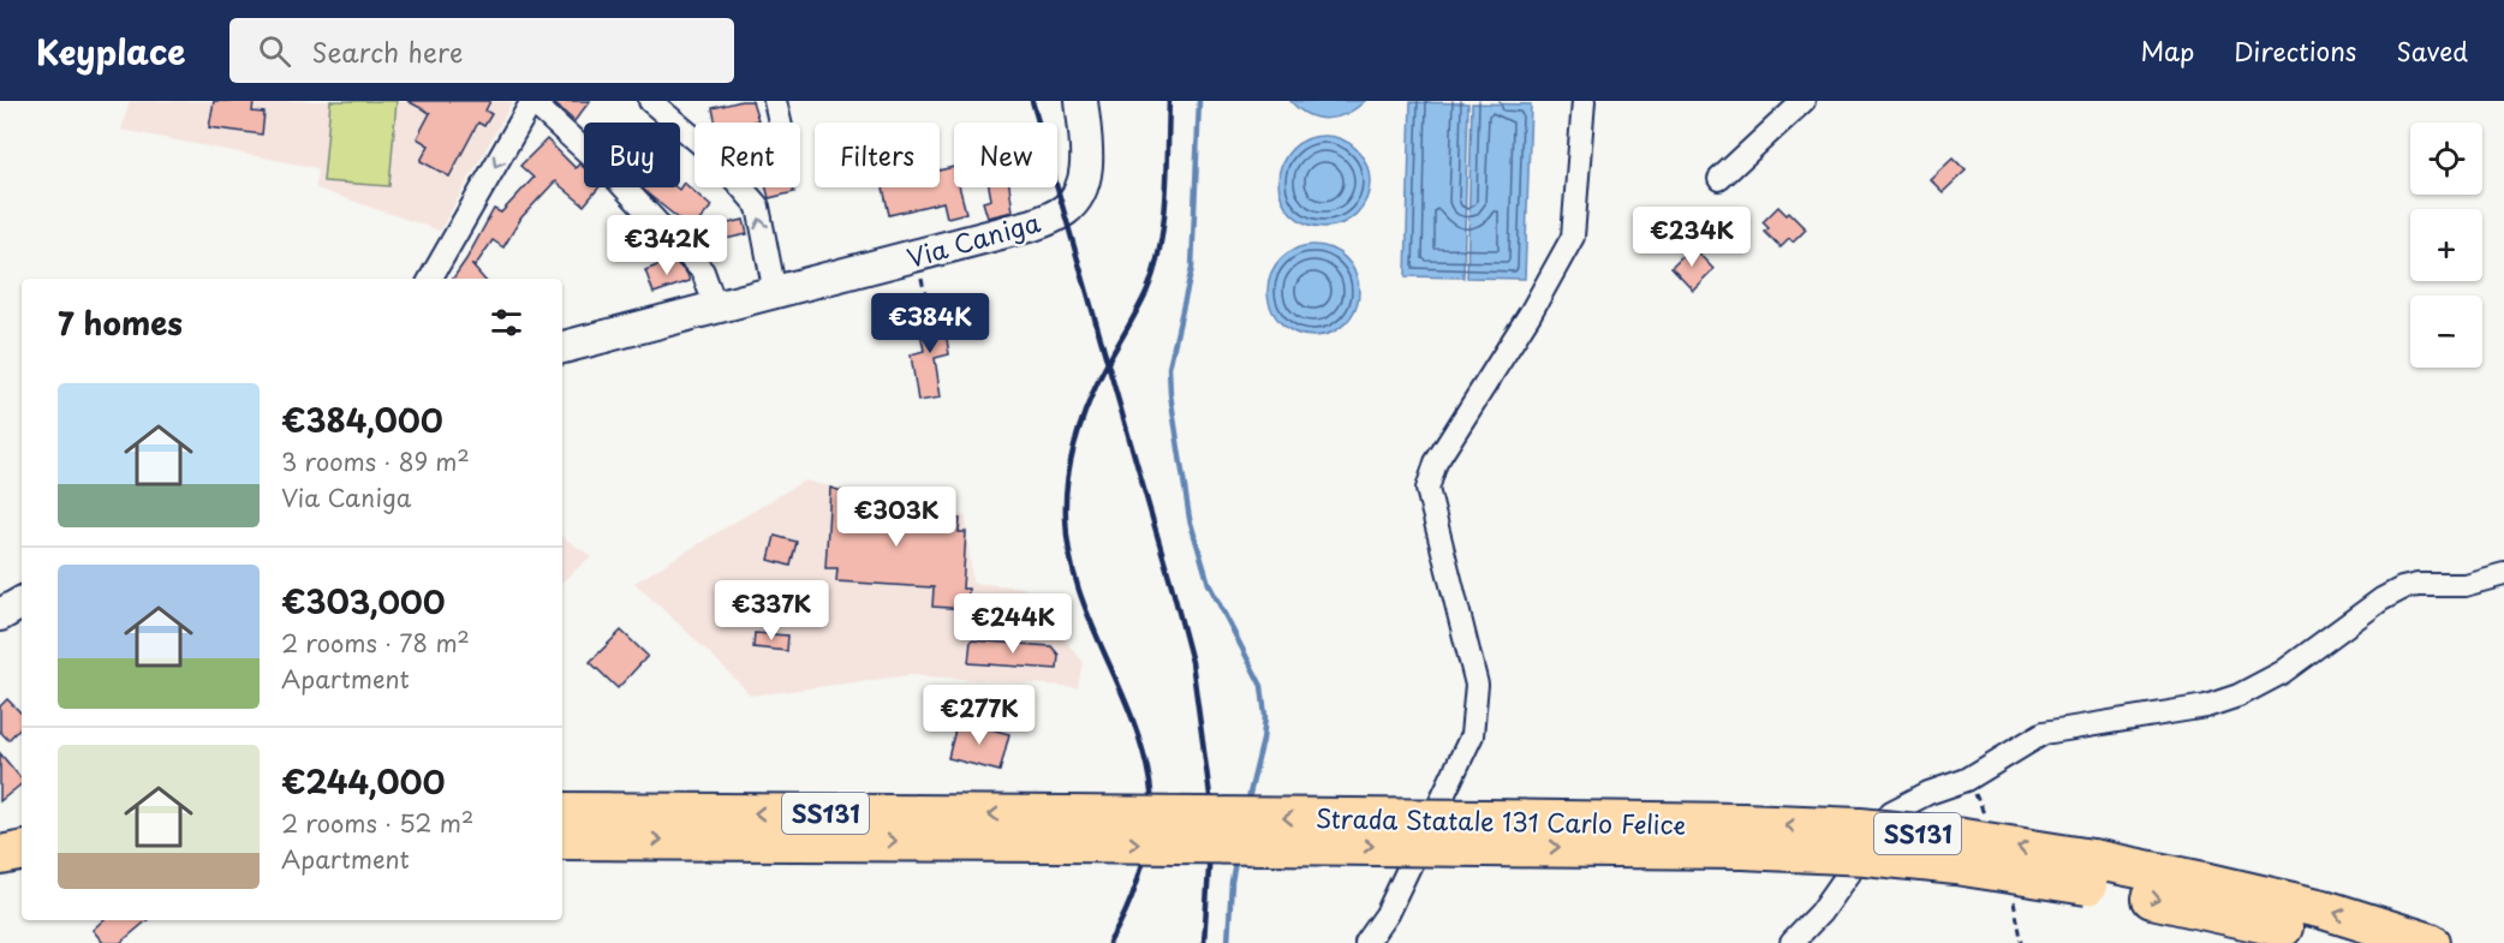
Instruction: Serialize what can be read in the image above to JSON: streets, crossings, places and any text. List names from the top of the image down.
{
  "streets": {
    "highway": ["SS131", "Strada Statale 131 Carlo Felice"],
    "street": ["Via Caniga"]
  },
  "page": {
    "header": "Keyplace",
    "search": "Search here",
    "nav": ["Map", "Directions", "Saved"],
    "map_buttons": ["+", "−"],
    "chip": [
      "Buy",
      "Rent",
      "Filters",
      "New"
    ],
    "price": [
      "€234K",
      "€342K",
      "€384K",
      "€303K",
      "€337K",
      "€244K",
      "€277K"
    ],
    "heading": "7 homes",
    "list": [
      {
        "name": "€384,000",
        "note": "3 rooms · 89 m² · Via Caniga"
      },
      {
        "name": "€303,000",
        "note": "2 rooms · 78 m² · Apartment"
      },
      {
        "name": "€244,000",
        "note": "2 rooms · 52 m² · Apartment"
      }
    ]
  }
}
